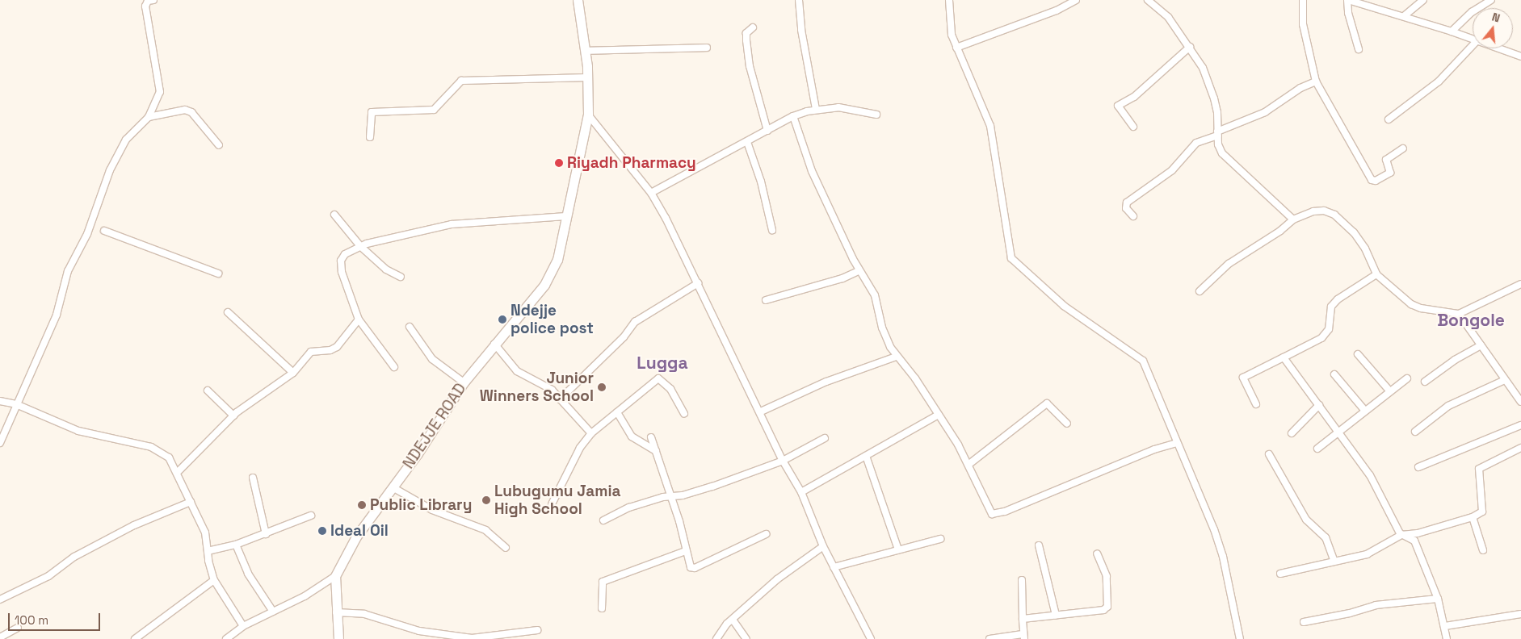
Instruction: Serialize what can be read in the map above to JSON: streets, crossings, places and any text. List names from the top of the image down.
{
  "streets": {
    "street": ["NDEJJE ROAD"]
  },
  "districts": ["Bongole", "Lugga"],
  "places": [
    "Riyadh Pharmacy",
    "Ndejje police post",
    "Junior Winners School",
    "Lubugumu Jamia High School",
    "Public Library",
    "Ideal Oil"
  ],
  "scale_bar": "100 m",
  "north": "top"
}
